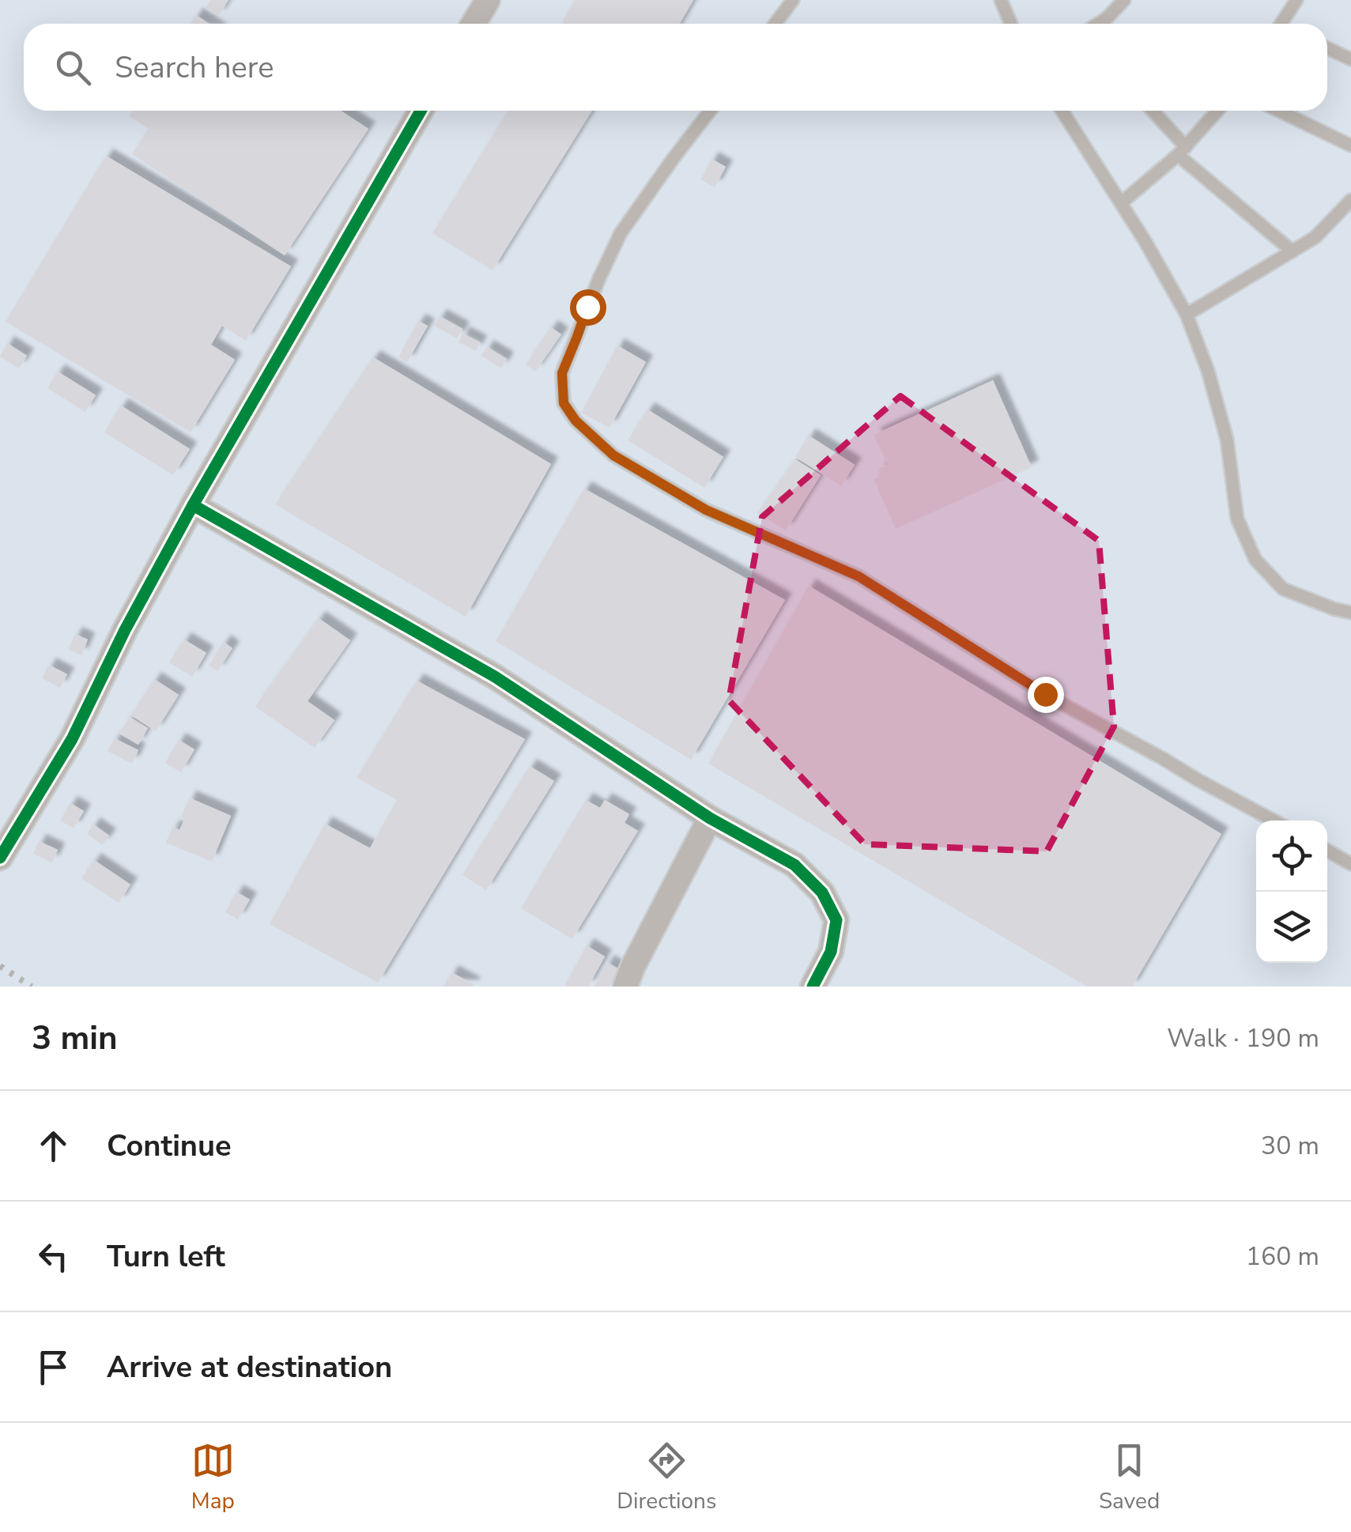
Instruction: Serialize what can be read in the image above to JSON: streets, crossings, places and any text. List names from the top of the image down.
{
  "page": {
    "search": "Search here",
    "heading": ["3 min", "Walk · 190 m"],
    "list": [
      ["Continue", "30 m"],
      ["Turn left", "160 m"],
      "Arrive at destination"
    ],
    "nav": ["Map", "Directions", "Saved"]
  }
}
